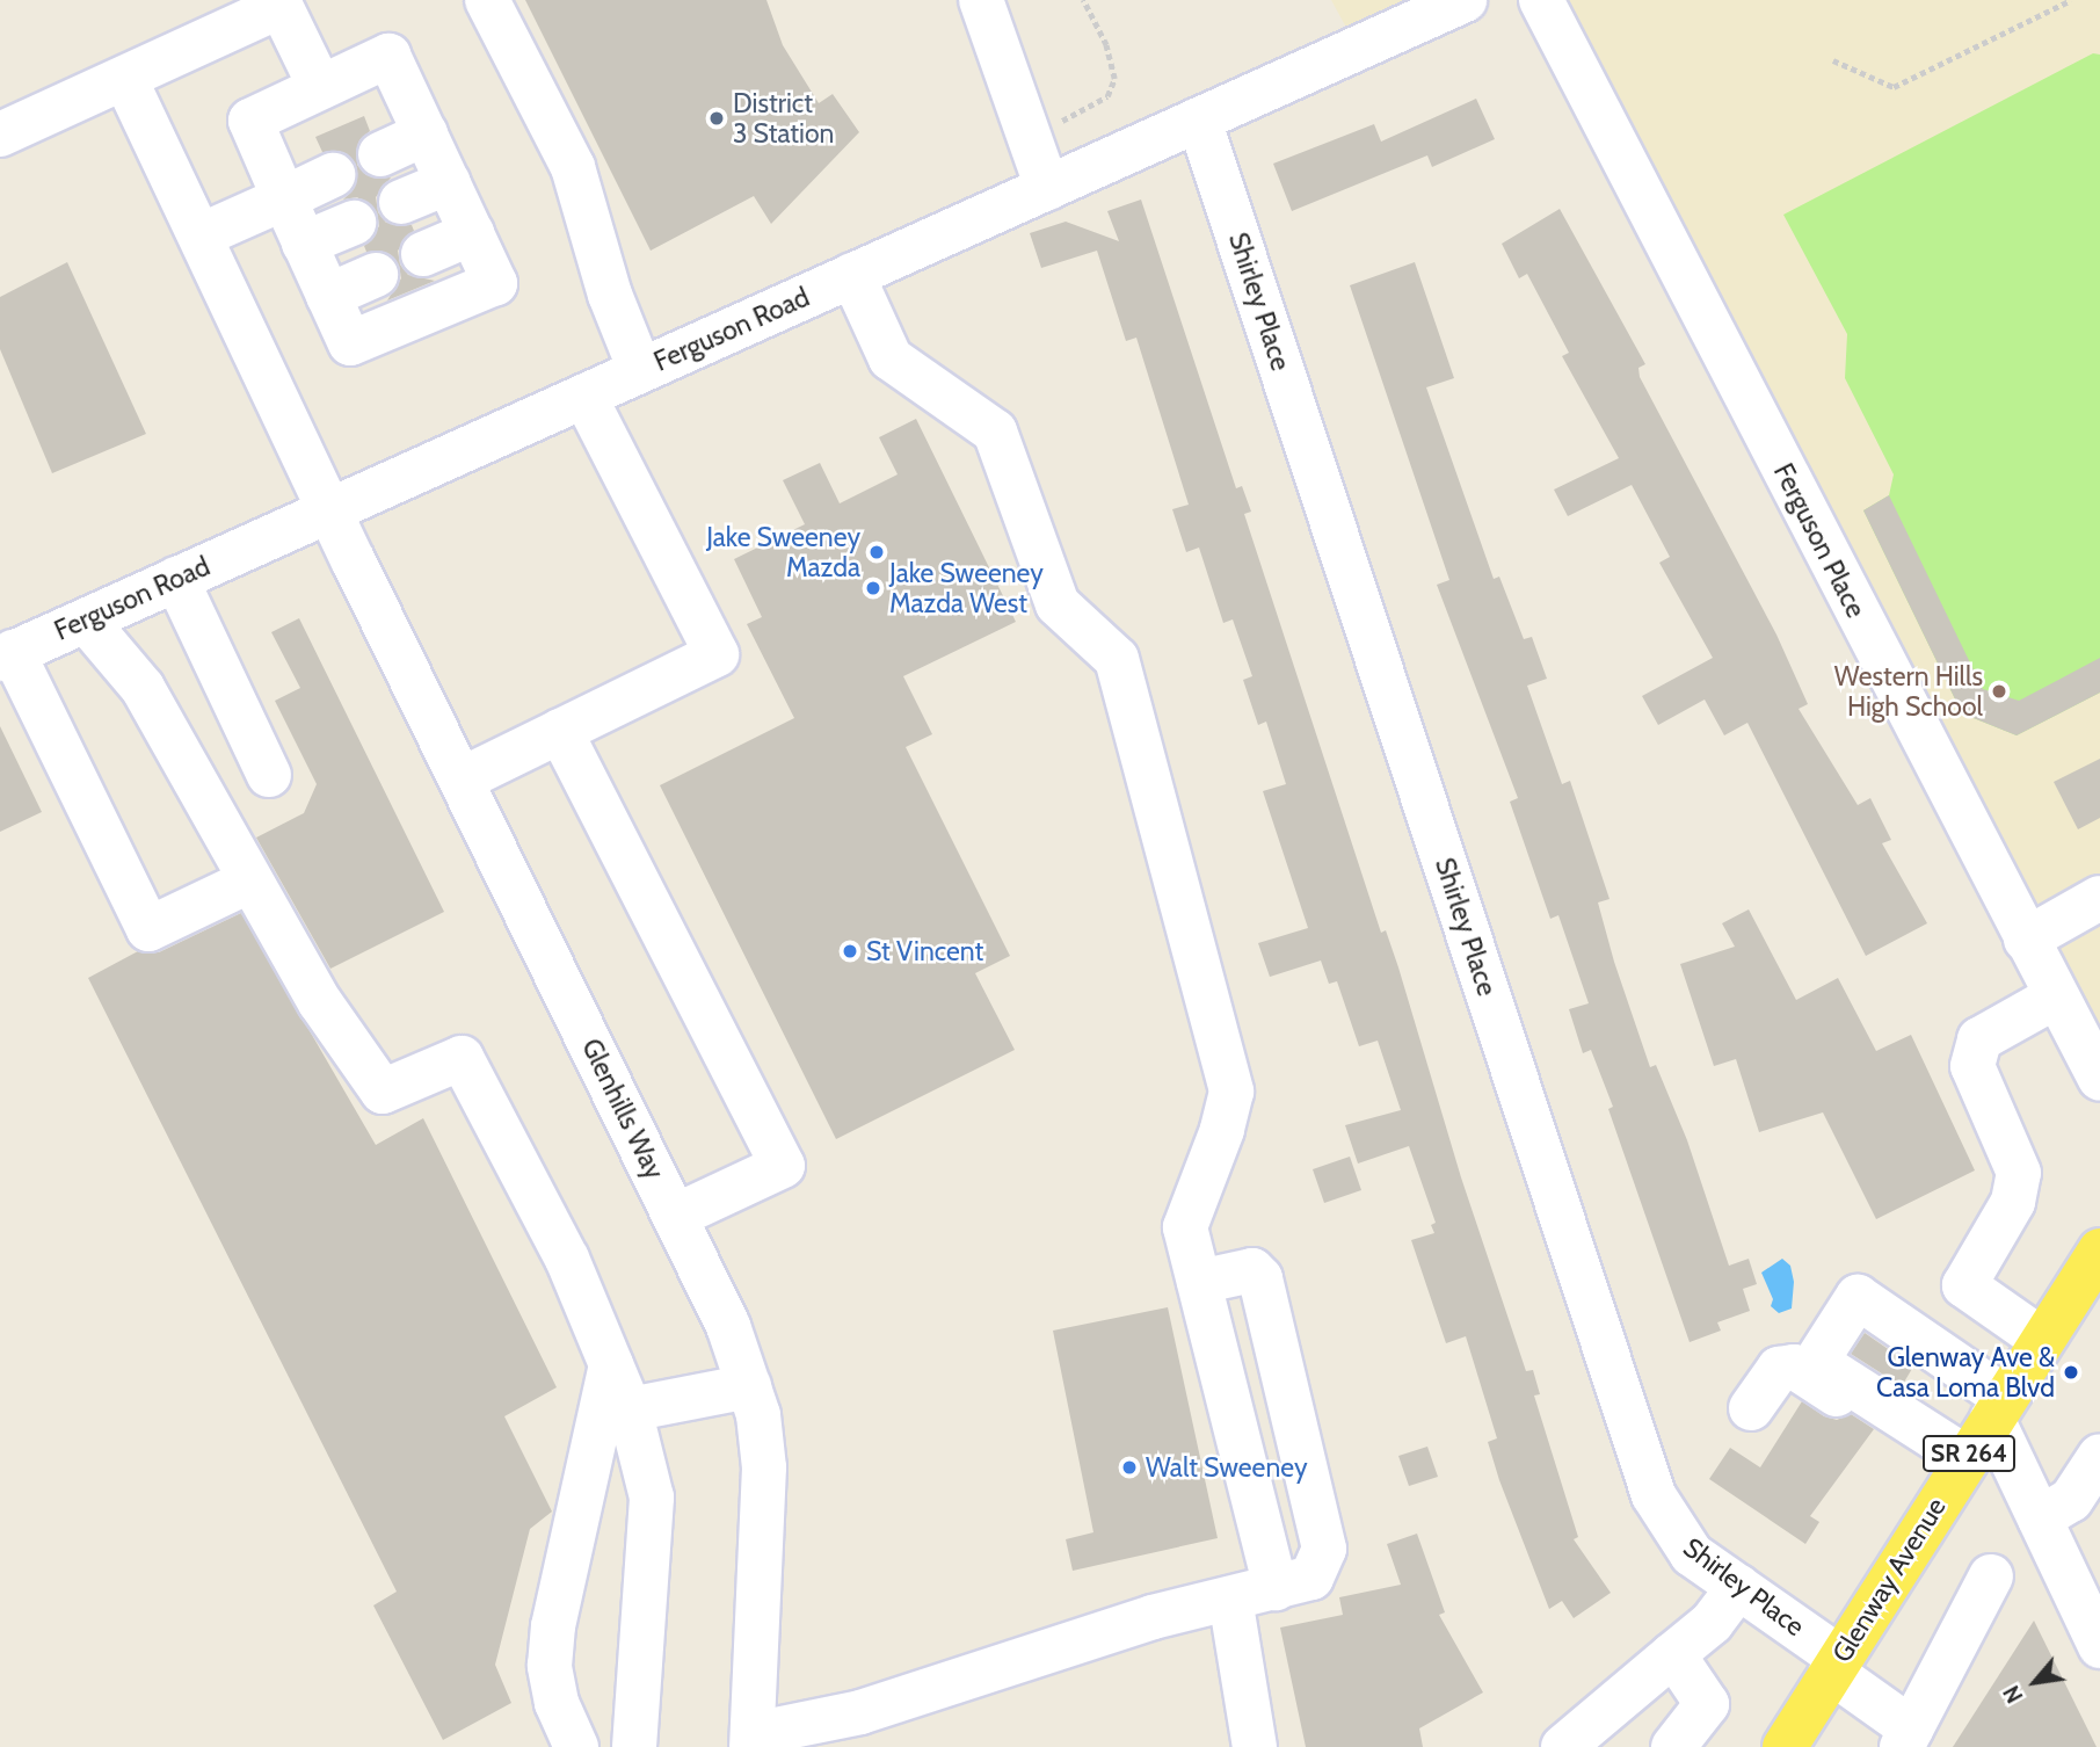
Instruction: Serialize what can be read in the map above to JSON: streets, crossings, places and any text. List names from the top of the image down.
{
  "streets": {
    "main road": ["SR 264", "Glenway Avenue"],
    "street": [
      "Shirley Place",
      "Ferguson Road",
      "Ferguson Place",
      "Glenhills Way"
    ]
  },
  "crossings": [
    ["Shirley Place", "Ferguson Road"],
    ["Shirley Place", "Glenway Avenue"],
    ["Ferguson Road", "Glenhills Way"]
  ],
  "places": [
    "District 3 Station",
    "Jake Sweeney Mazda",
    "Jake Sweeney Mazda West",
    "Western Hills High School",
    "St Vincent",
    "Glenway Ave & Casa Loma Blvd",
    "Walt Sweeney"
  ],
  "north": "bottom left"
}
